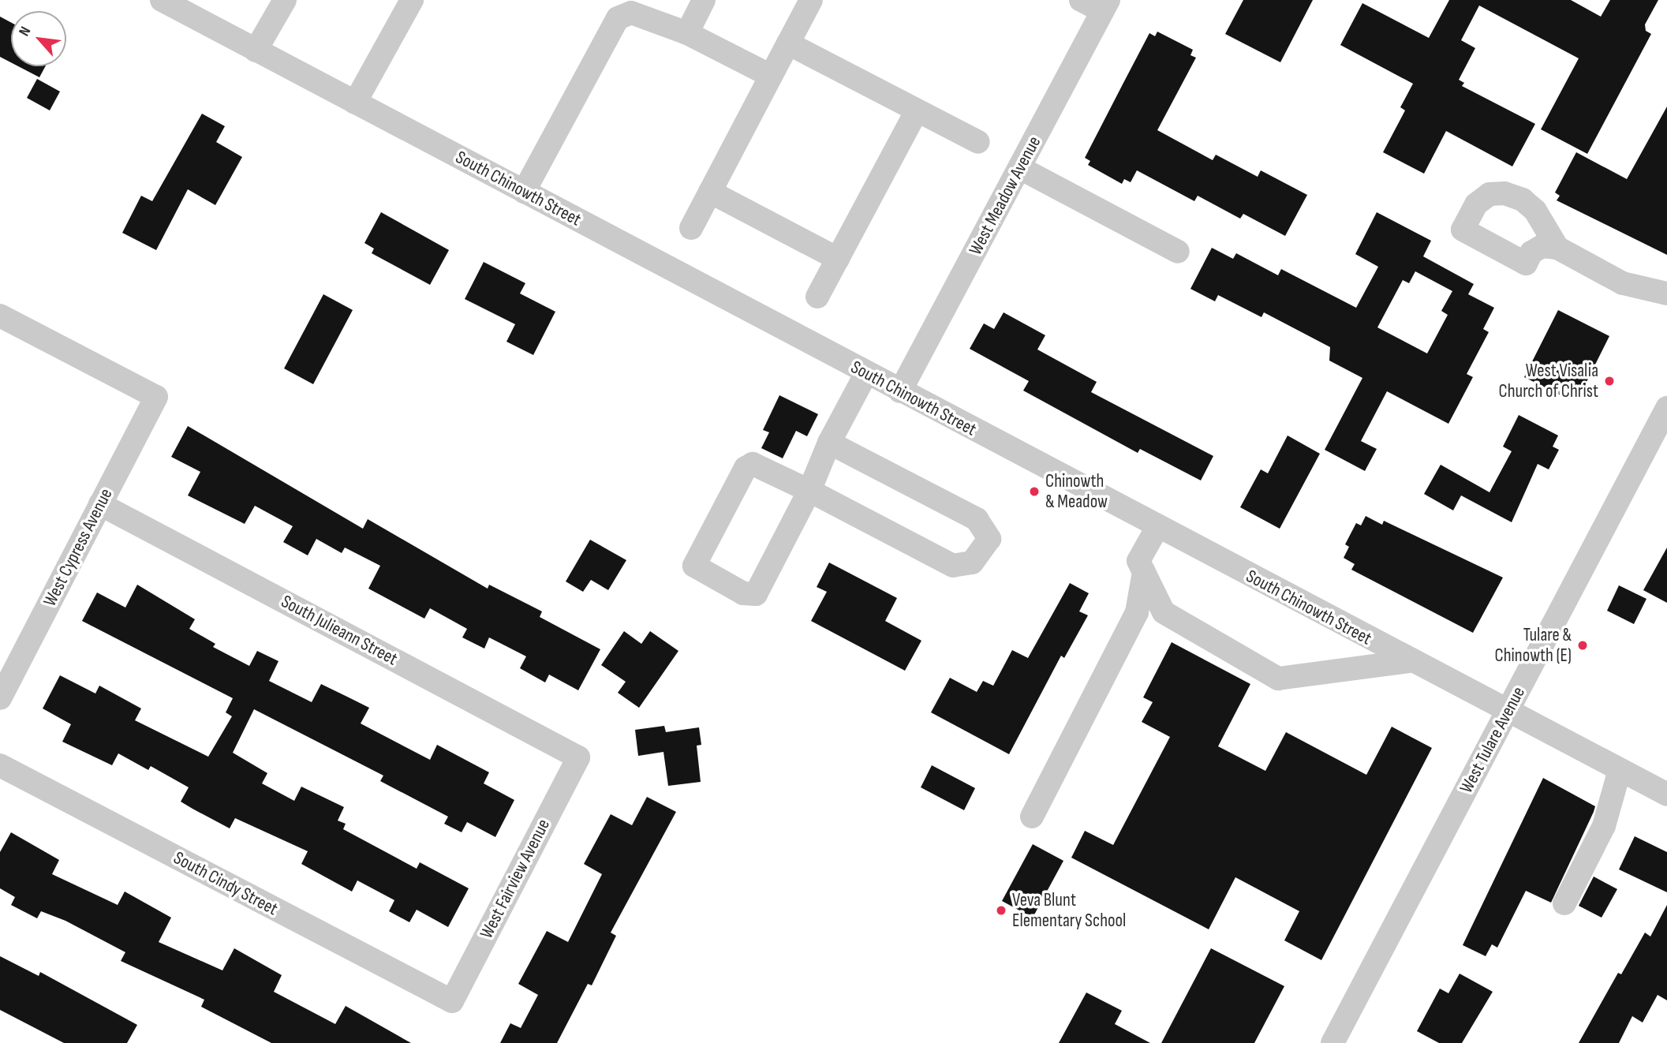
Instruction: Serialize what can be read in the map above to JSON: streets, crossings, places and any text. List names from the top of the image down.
{
  "streets": {
    "street": [
      "South Chinowth Street",
      "West Meadow Avenue",
      "West Cypress Avenue",
      "South Julieann Street",
      "West Tulare Avenue",
      "West Fairview Avenue",
      "South Cindy Street"
    ]
  },
  "crossings": [
    ["South Chinowth Street", "West Meadow Avenue"],
    ["South Chinowth Street", "West Tulare Avenue"],
    ["West Cypress Avenue", "South Julieann Street"],
    ["South Julieann Street", "West Fairview Avenue"],
    ["West Fairview Avenue", "South Cindy Street"]
  ],
  "places": [
    "West Visalia Church of Christ",
    "Chinowth & Meadow",
    "Tulare & Chinowth (E)",
    "Veva Blunt Elementary School"
  ],
  "north": "top left"
}
